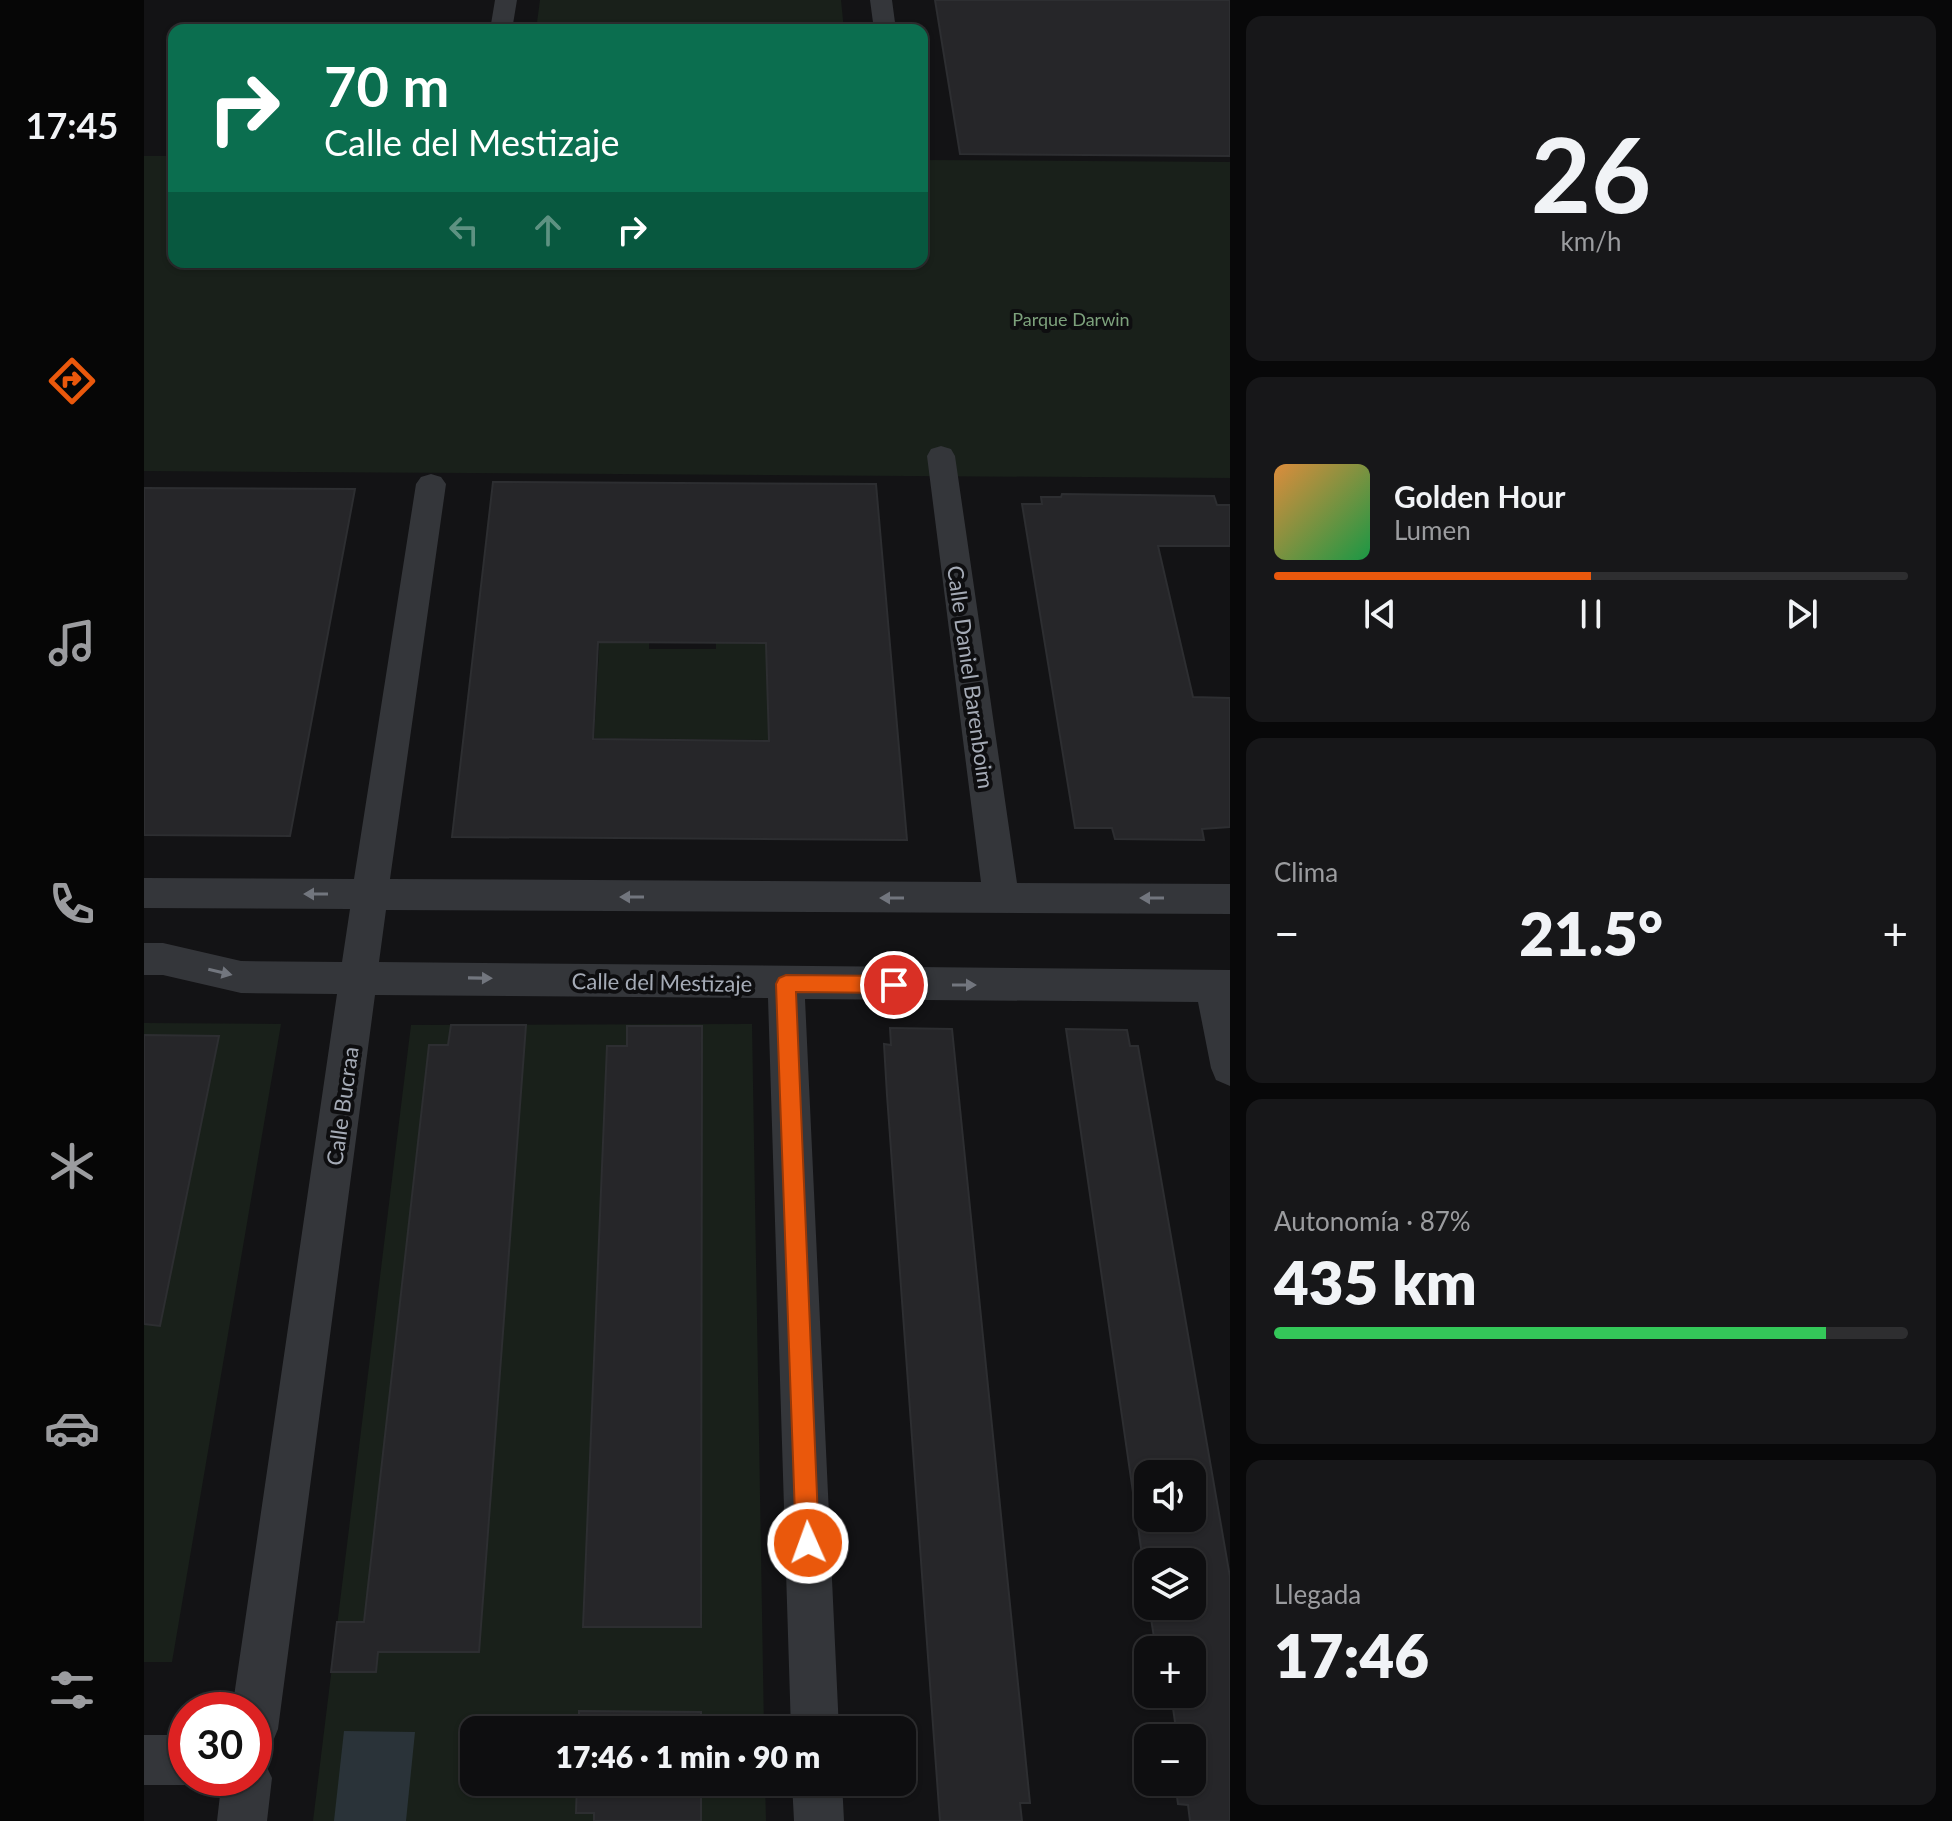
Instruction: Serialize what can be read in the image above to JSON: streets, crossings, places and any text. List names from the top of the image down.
{
  "streets": {
    "street": ["Calle Daniel Barenboim", "Calle del Mestizaje", "Calle Bucraa"]
  },
  "crossings": [
    ["Calle del Mestizaje", "Calle Bucraa"]
  ],
  "parks": ["Parque Darwin"],
  "page": {
    "tabs": "17:45",
    "tile": [
      ["26", "km/h"],
      "Clima",
      ["Autonomía · 87%", "435 km"],
      ["Llegada", "17:46"]
    ],
    "turn": ["70 m", "Calle del Mestizaje"],
    "song": ["Golden Hour", "Lumen"],
    "heat": ["−", "21.5°", "+"],
    "map_buttons": ["+", "−"],
    "limit": "30",
    "trip": "17:46 · 1 min · 90 m"
  }
}
